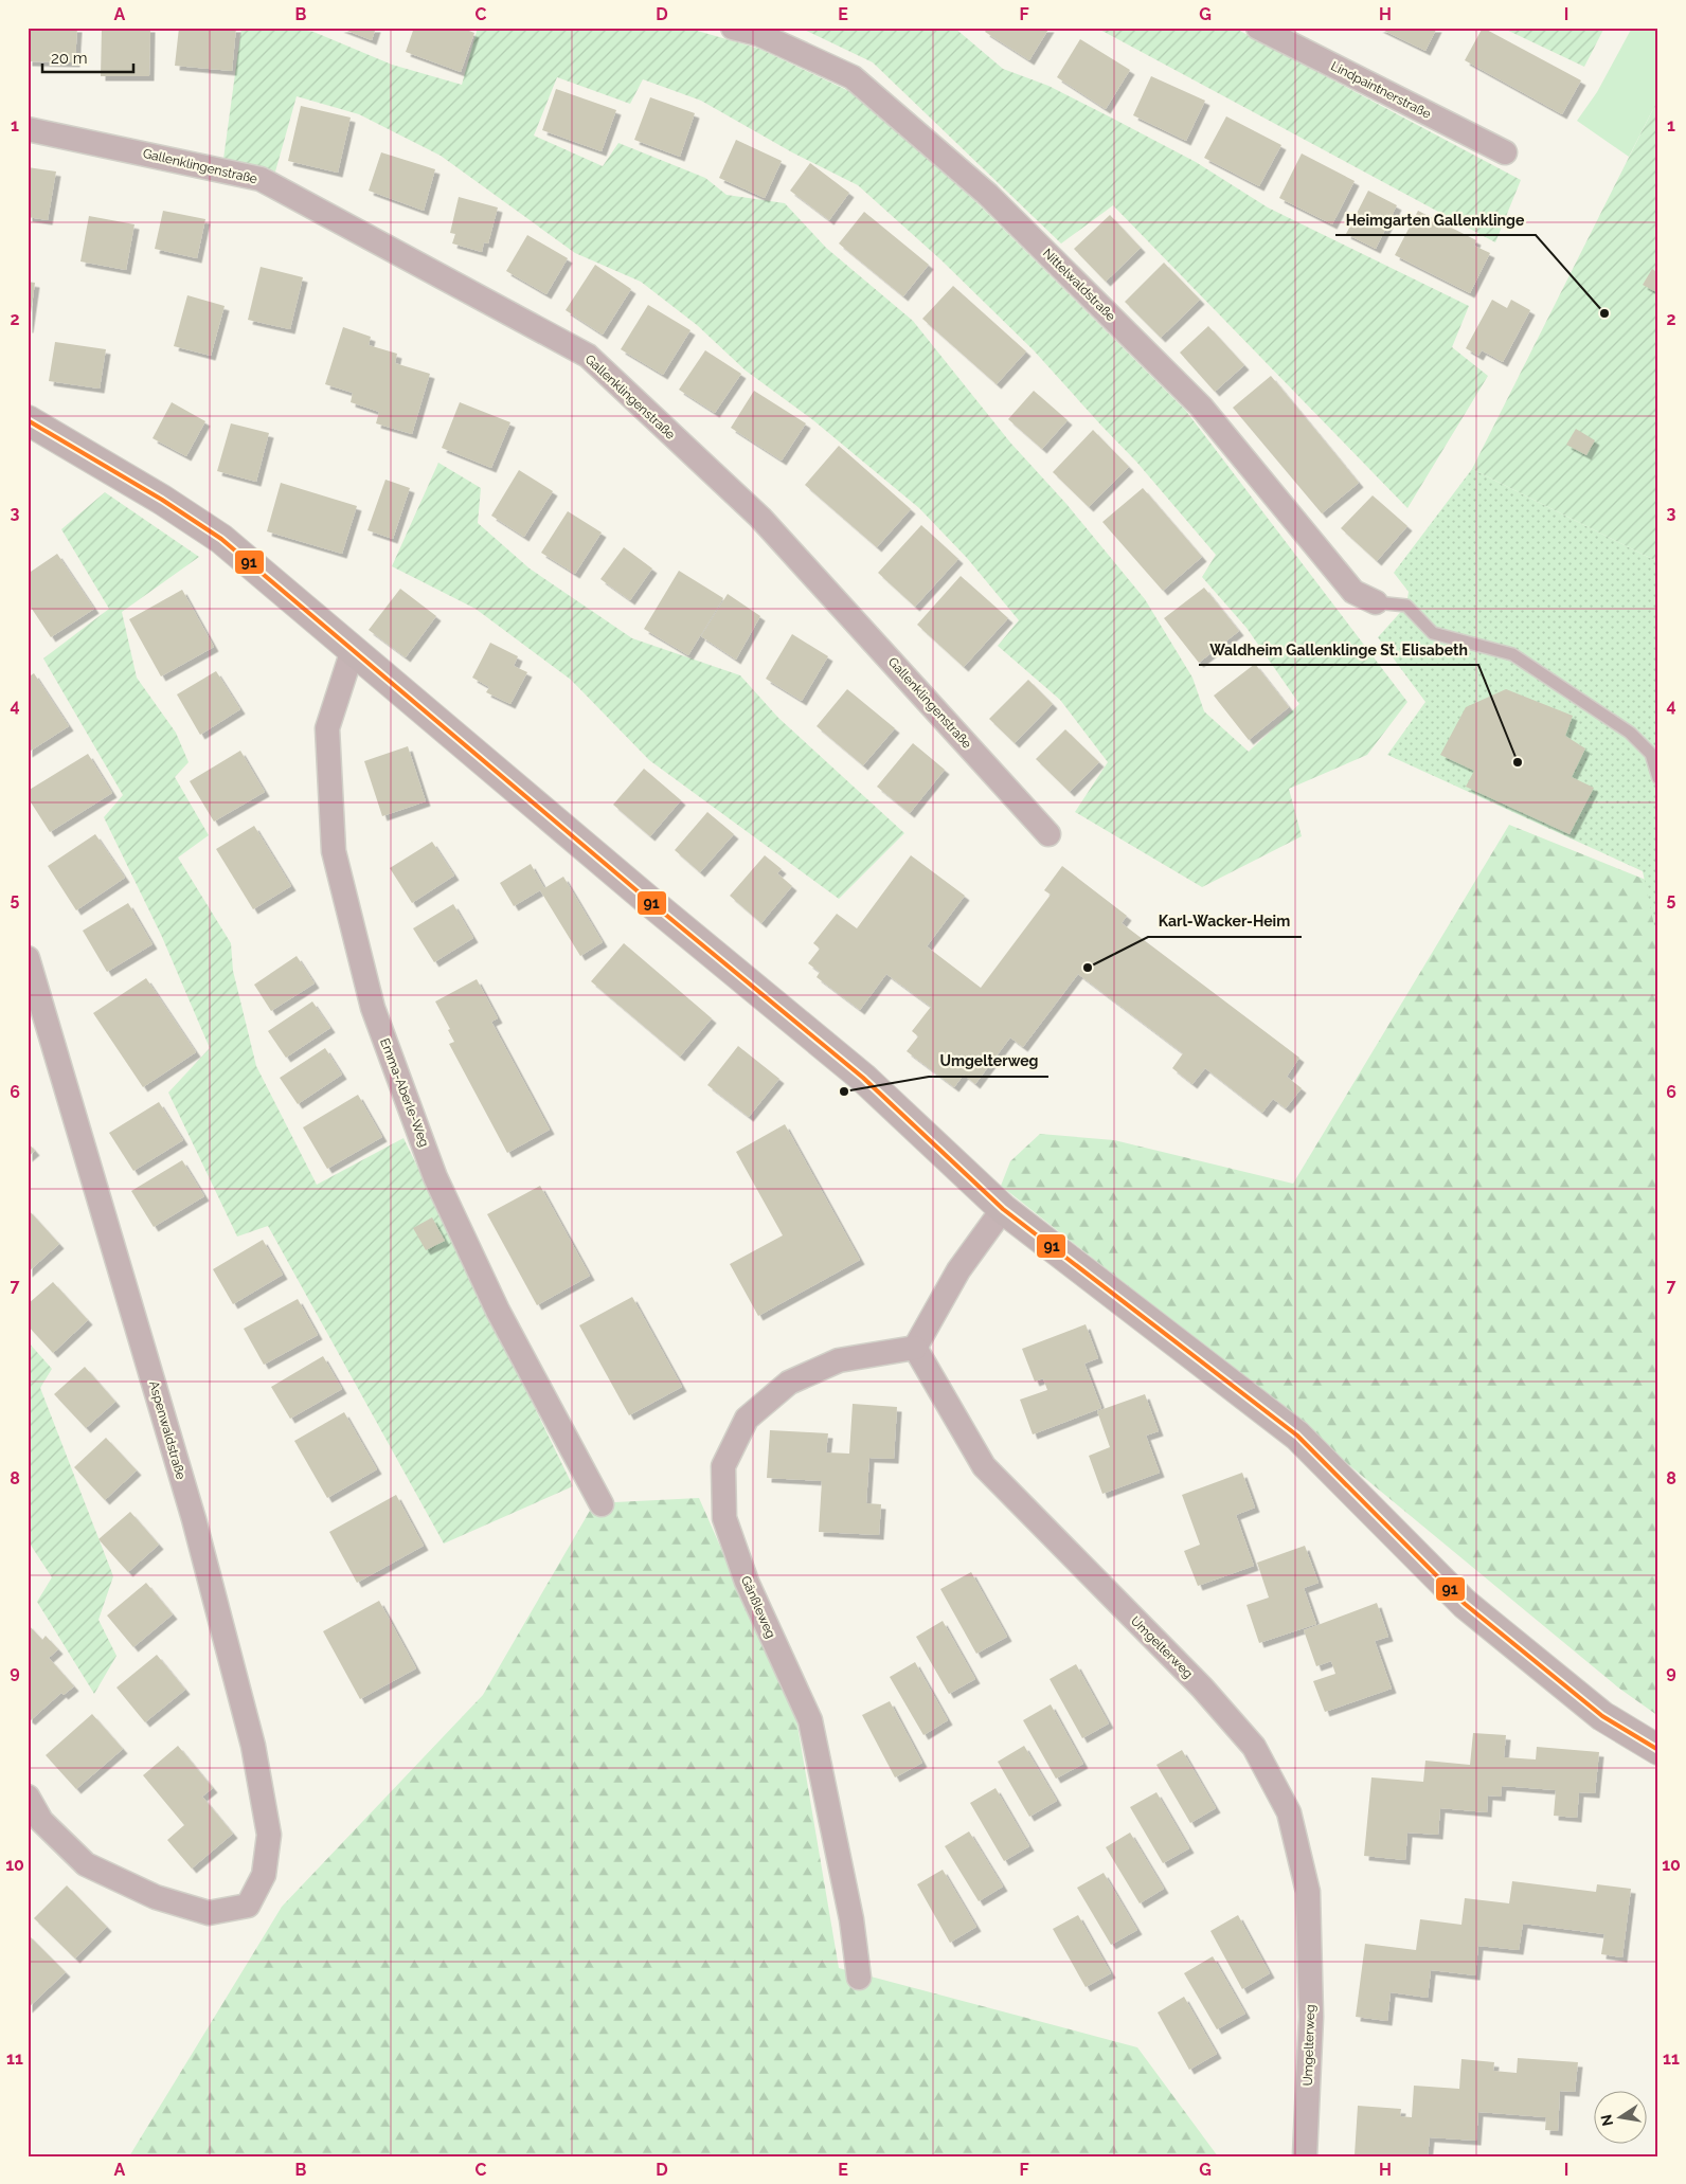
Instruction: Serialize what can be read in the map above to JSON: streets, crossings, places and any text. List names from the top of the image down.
{
  "streets": {
    "street": [
      "Lindpaintnerstraße",
      "Gallenklingenstraße",
      "Nittelwaldstraße",
      "Emma-Aberle-Weg",
      "Aspenwaldstraße",
      "Gänßleweg",
      "Umgelterweg"
    ]
  },
  "crossings": [
    ["Gänßleweg", "Umgelterweg"]
  ],
  "places": [
    "Heimgarten Gallenklinge",
    "Waldheim Gallenklinge St. Elisabeth",
    "Karl-Wacker-Heim",
    "Umgelterweg"
  ],
  "lines": ["transit line 91"],
  "scale_bar": "20 m",
  "north": "left",
  "grid": {
    "columns": [
      "A",
      "B",
      "C",
      "D",
      "E",
      "F",
      "G",
      "H",
      "I"
    ],
    "rows": [
      "1",
      "2",
      "3",
      "4",
      "5",
      "6",
      "7",
      "8",
      "9",
      "10",
      "11"
    ]
  }
}
